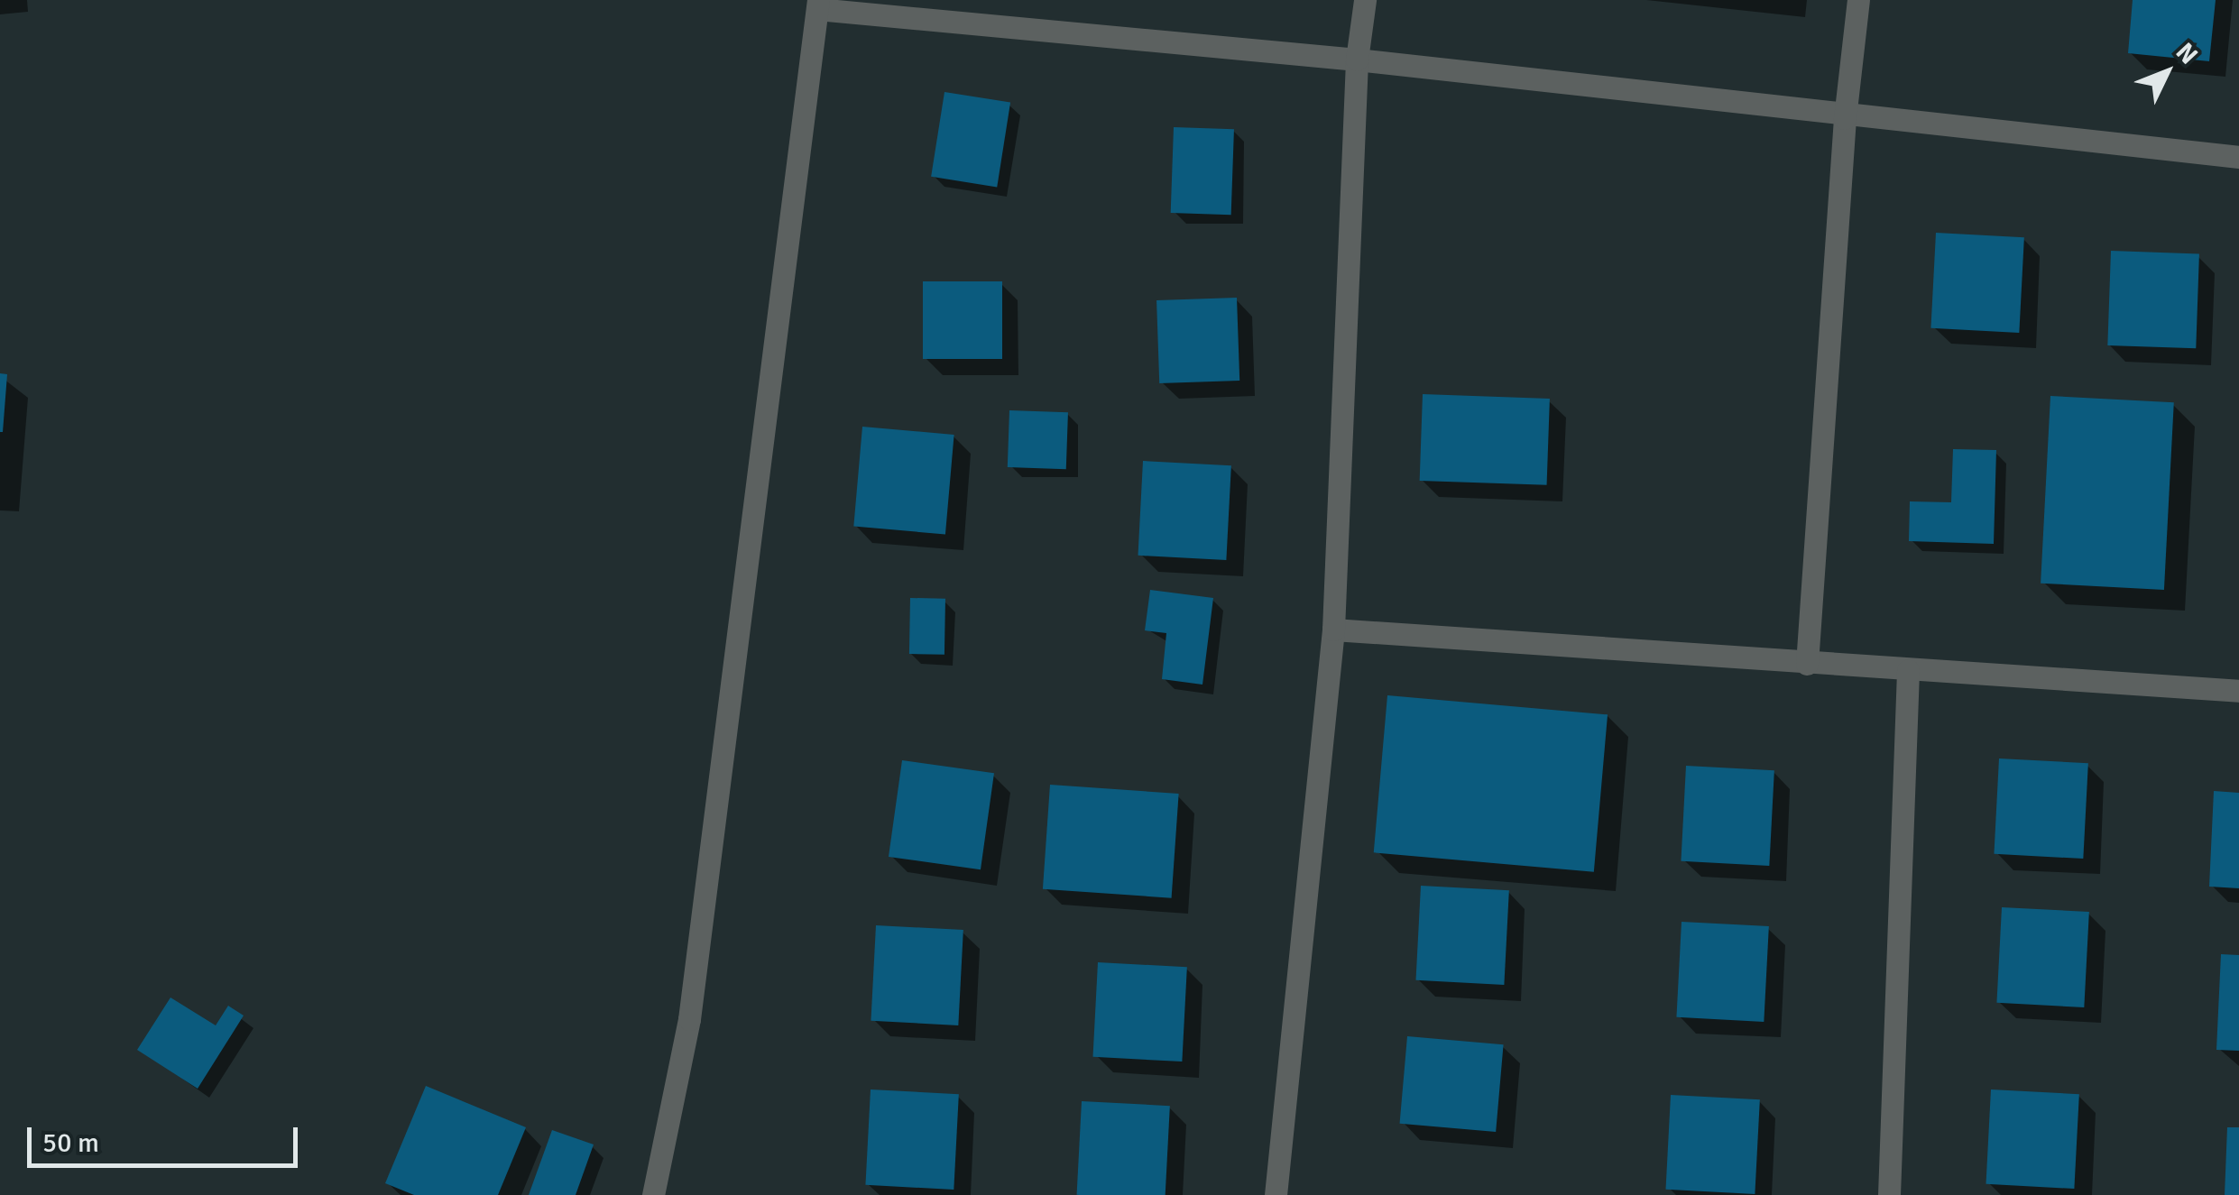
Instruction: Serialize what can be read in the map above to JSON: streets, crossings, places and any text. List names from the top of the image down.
{
  "scale_bar": "50 m",
  "north": "top right"
}
